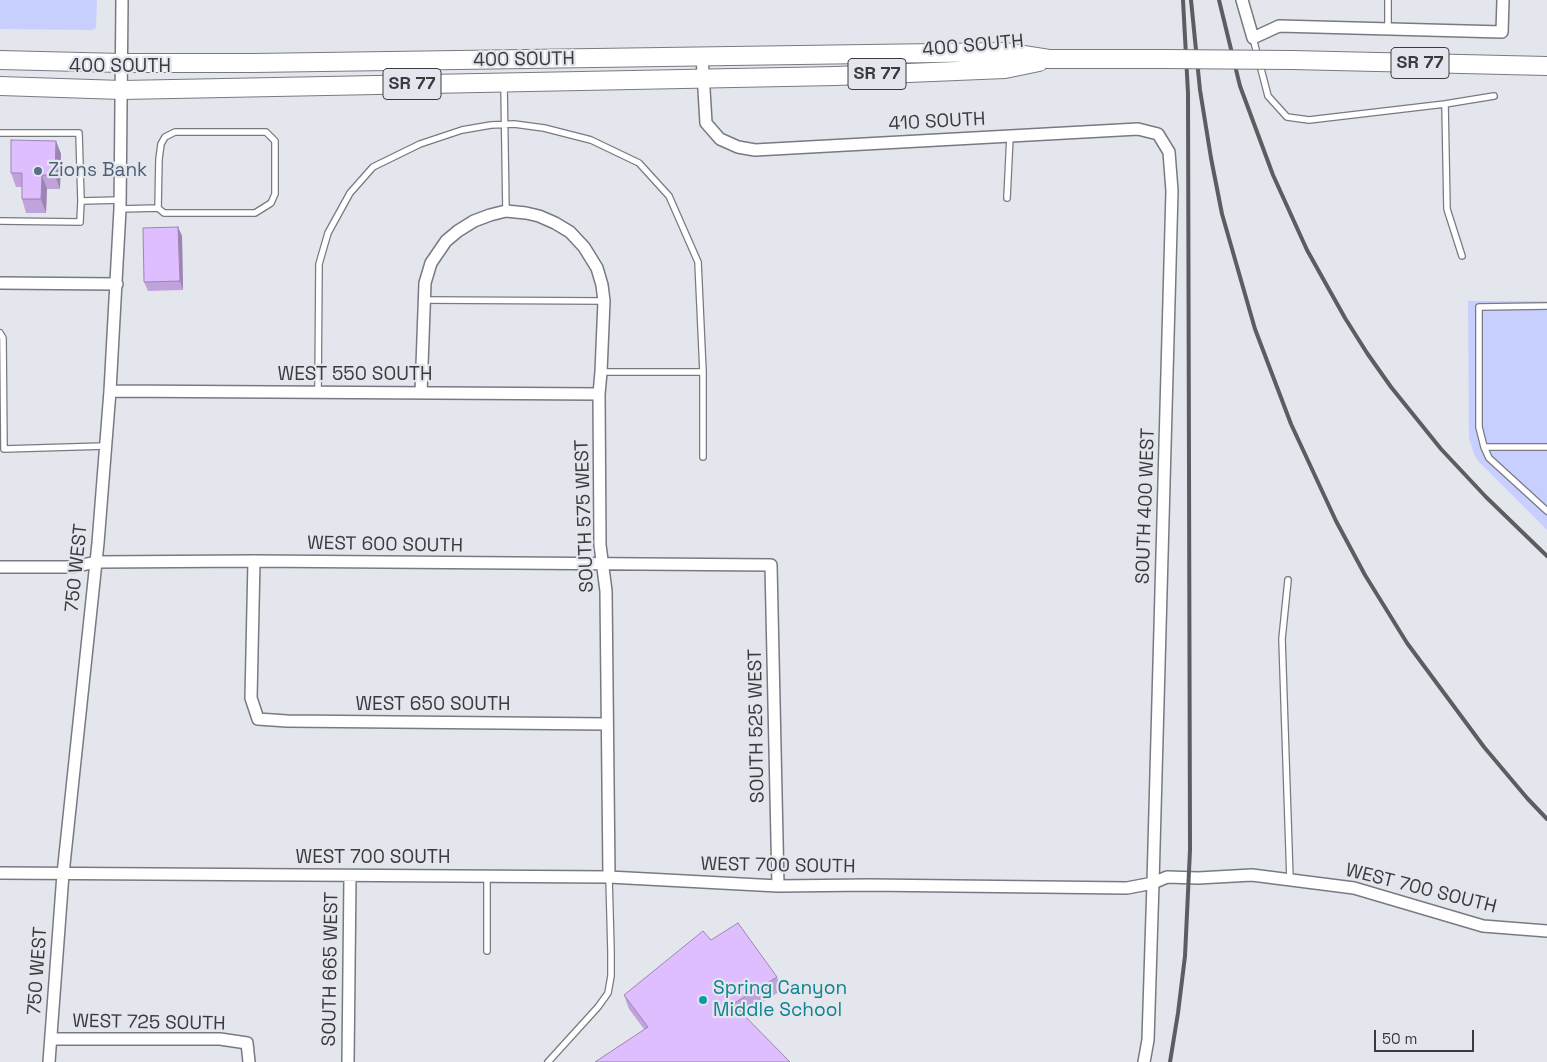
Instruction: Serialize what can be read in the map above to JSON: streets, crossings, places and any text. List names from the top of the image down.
{
  "streets": {
    "main road": ["400 SOUTH", "SR 77"],
    "street": [
      "410 SOUTH",
      "WEST 550 SOUTH",
      "SOUTH 400 WEST",
      "SOUTH 575 WEST",
      "WEST 600 SOUTH",
      "750 WEST",
      "WEST 650 SOUTH",
      "SOUTH 525 WEST",
      "WEST 700 SOUTH",
      "SOUTH 665 WEST",
      "WEST 725 SOUTH"
    ]
  },
  "crossings": [
    ["400 SOUTH", "410 SOUTH"],
    ["400 SOUTH", "750 WEST"],
    ["410 SOUTH", "SOUTH 400 WEST"],
    ["WEST 550 SOUTH", "SOUTH 575 WEST"],
    ["WEST 550 SOUTH", "750 WEST"],
    ["SOUTH 400 WEST", "WEST 700 SOUTH"],
    ["SOUTH 575 WEST", "WEST 600 SOUTH"],
    ["SOUTH 575 WEST", "WEST 650 SOUTH"],
    ["SOUTH 575 WEST", "WEST 700 SOUTH"],
    ["WEST 600 SOUTH", "750 WEST"],
    ["WEST 600 SOUTH", "WEST 650 SOUTH"],
    ["WEST 600 SOUTH", "SOUTH 525 WEST"],
    ["750 WEST", "WEST 700 SOUTH"],
    ["750 WEST", "WEST 725 SOUTH"],
    ["SOUTH 525 WEST", "WEST 700 SOUTH"],
    ["WEST 700 SOUTH", "SOUTH 665 WEST"]
  ],
  "places": ["Zions Bank", "Spring Canyon Middle School"],
  "scale_bar": "50 m"
}
